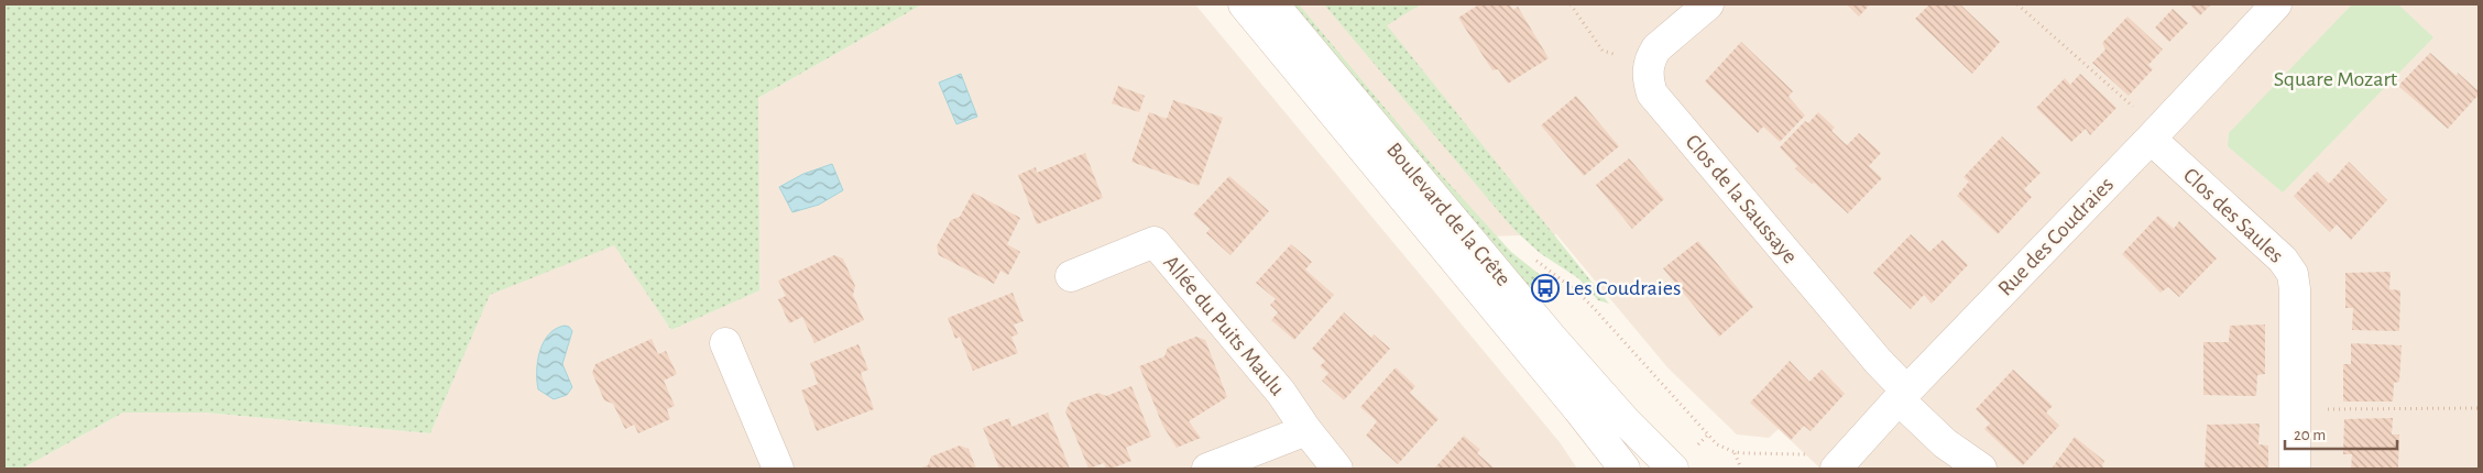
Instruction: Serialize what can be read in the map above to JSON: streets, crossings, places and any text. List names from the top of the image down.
{
  "streets": {
    "street": [
      "Clos de la Saussaye",
      "Boulevard de la Crête",
      "Clos des Saules",
      "Rue des Coudraies",
      "Allée du Puits Maulu"
    ]
  },
  "crossings": [
    ["Clos de la Saussaye", "Rue des Coudraies"],
    ["Clos des Saules", "Rue des Coudraies"]
  ],
  "parks": ["Square Mozart"],
  "places": {
    "bus stop": ["Les Coudraies"]
  },
  "scale_bar": "20 m"
}
